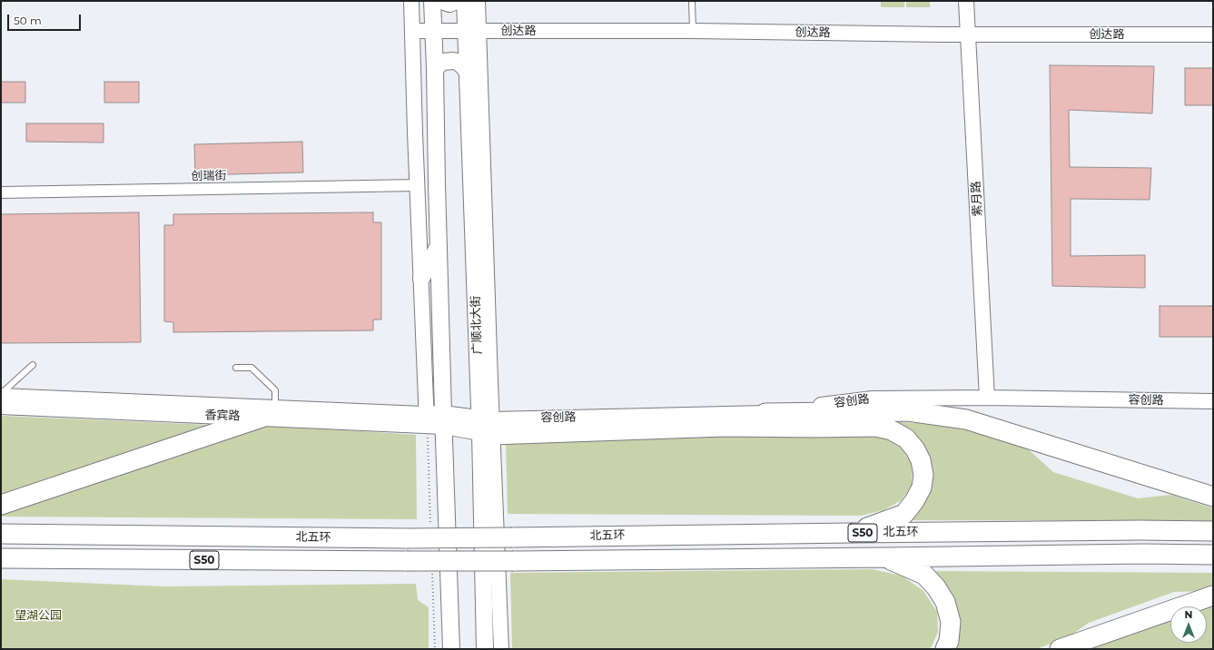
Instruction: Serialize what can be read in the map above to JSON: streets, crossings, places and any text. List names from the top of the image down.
{
  "streets": {
    "highway": ["北五环", "S50"],
    "main road": ["广顺北大街"],
    "street": [
      "创达路",
      "创瑞街",
      "紫月路",
      "容创路",
      "香宾路"
    ]
  },
  "crossings": [
    ["创达路", "紫月路"],
    ["创达路", "广顺北大街"],
    ["紫月路", "容创路"],
    ["广顺北大街", "容创路"],
    ["容创路", "香宾路"]
  ],
  "parks": ["望湖公园"],
  "scale_bar": "50 m",
  "north": "top"
}
